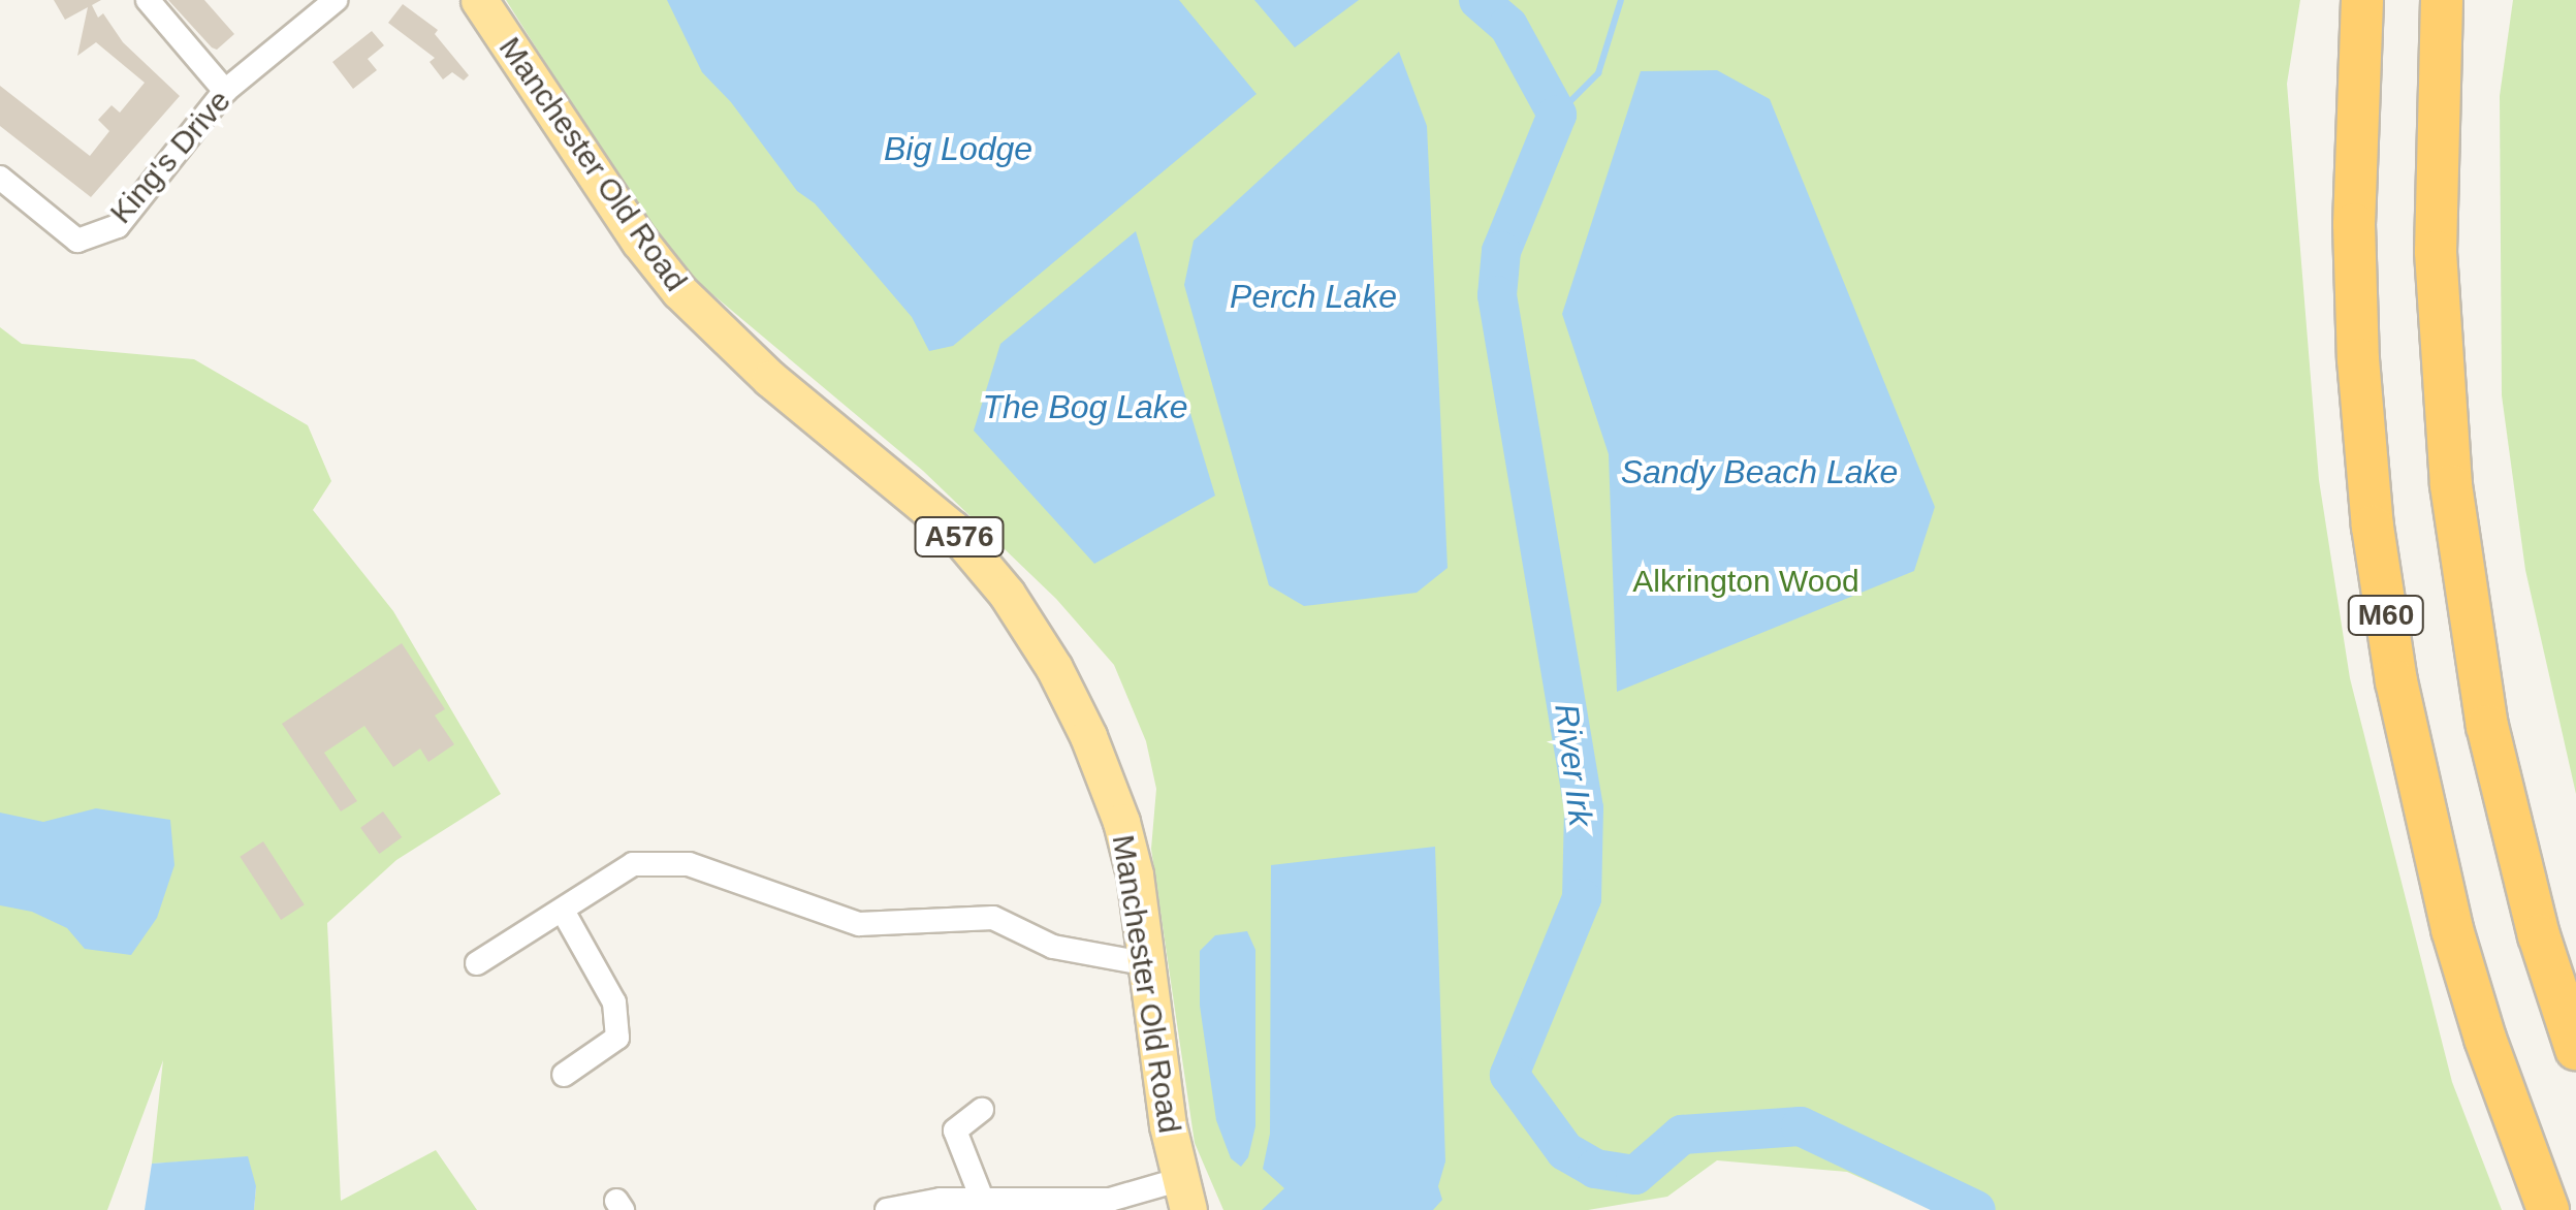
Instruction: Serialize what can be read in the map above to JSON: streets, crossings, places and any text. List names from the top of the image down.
{
  "streets": {
    "highway": ["M60"],
    "main road": ["Manchester Old Road", "A576"],
    "street": ["King's Drive"]
  },
  "water": [
    "Big Lodge",
    "Perch Lake",
    "The Bog Lake",
    "Sandy Beach Lake",
    "River Irk"
  ],
  "parks": ["Alkrington Wood"]
}
